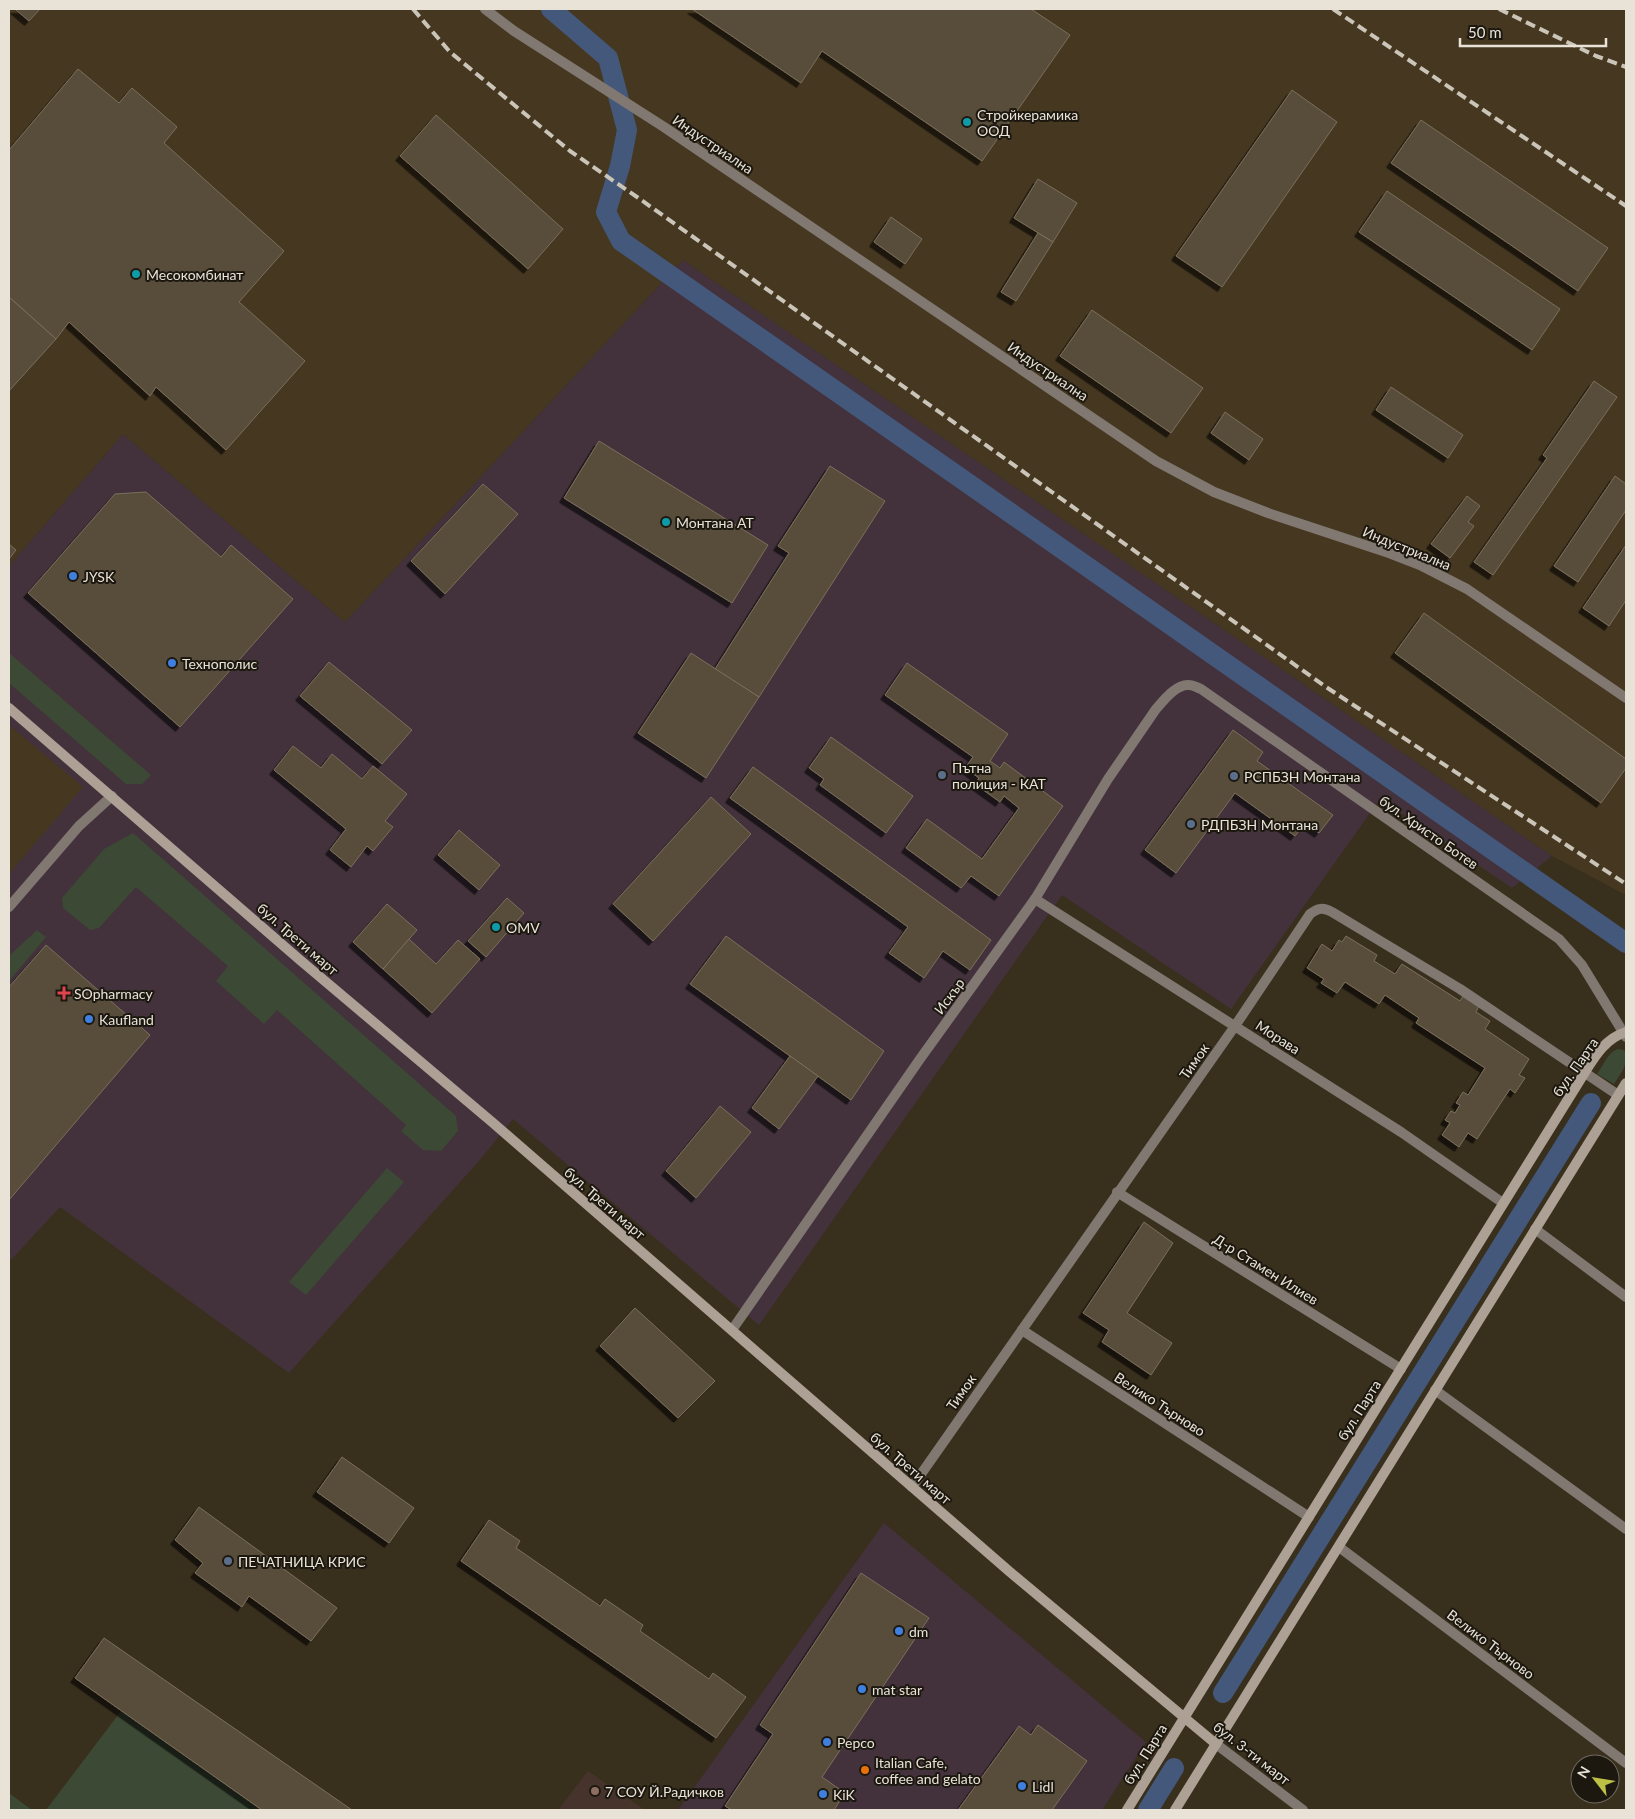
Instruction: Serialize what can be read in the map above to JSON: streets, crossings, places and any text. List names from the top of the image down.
{
  "streets": {
    "main road": ["бул. Трети март", "бул. Парта", "бул. 3-ти март"],
    "street": [
      "Индустриална",
      "бул. Христо Ботев",
      "Искър",
      "Морава",
      "Тимок",
      "Д-р Стамен Илиев",
      "Велико Търново"
    ]
  },
  "crossings": [
    ["бул. Христо Ботев", "Искър"],
    ["бул. Христо Ботев", "бул. Парта"],
    ["бул. Трети март", "Искър"],
    ["бул. Трети март", "Тимок"],
    ["бул. Трети март", "бул. Парта"],
    ["бул. Трети март", "бул. 3-ти март"],
    ["Искър", "Морава"],
    ["Морава", "Тимок"],
    ["Морава", "бул. Парта"],
    ["Тимок", "бул. Парта"],
    ["Тимок", "Д-р Стамен Илиев"],
    ["Тимок", "Велико Търново"],
    ["бул. Парта", "Д-р Стамен Илиев"],
    ["бул. Парта", "Велико Търново"],
    ["бул. Парта", "бул. 3-ти март"]
  ],
  "places": {
    "other": [
      "Стройкерамика ООД",
      "Месокомбинат",
      "Монтана АТ",
      "JYSK",
      "Технополис",
      "Пътна полиция - КАТ",
      "РСПБЗН Монтана",
      "РДПБЗН Монтана",
      "OMV",
      "Kaufland",
      "ПЕЧАТНИЦА КРИС",
      "dm",
      "mat star",
      "Pepco",
      "Italian Cafe, coffee and gelato",
      "Lidl",
      "7 СОУ Й.Радичков",
      "KiK"
    ],
    "health": ["SOpharmacy"]
  },
  "scale_bar": "50 m",
  "north": "top left"
}
